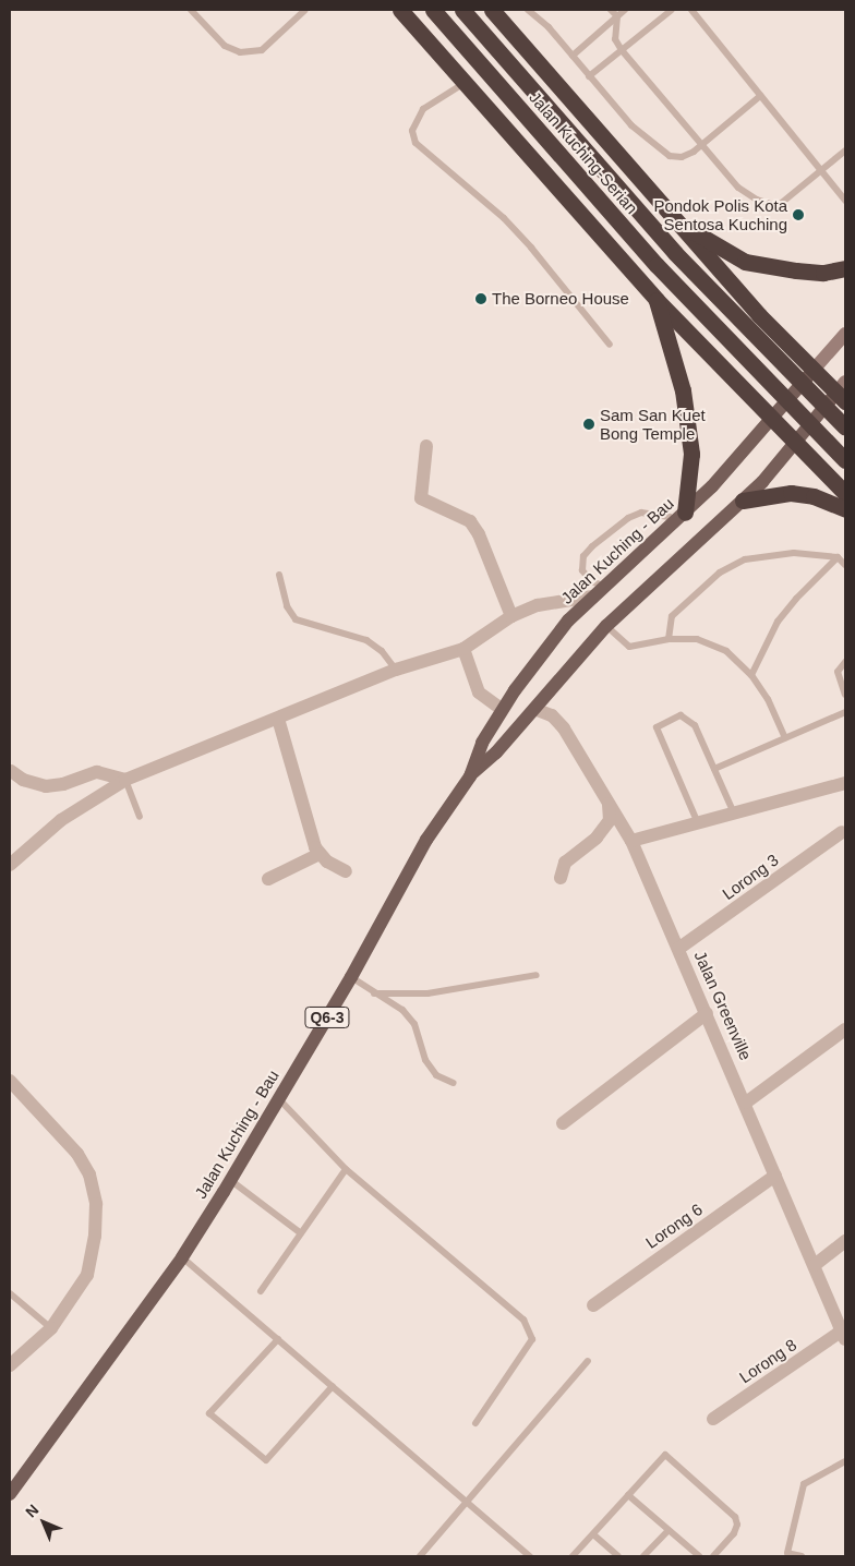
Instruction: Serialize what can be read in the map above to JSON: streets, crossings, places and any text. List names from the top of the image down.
{
  "streets": {
    "highway": ["Jalan Kuching-Serian"],
    "main road": ["Jalan Kuching - Bau", "Q6-3"],
    "street": [
      "Lorong 3",
      "Jalan Greenville",
      "Lorong 6",
      "Lorong 8"
    ]
  },
  "crossings": [
    ["Jalan Kuching - Bau", "Jalan Greenville"],
    ["Lorong 3", "Jalan Greenville"],
    ["Jalan Greenville", "Lorong 6"],
    ["Jalan Greenville", "Lorong 8"]
  ],
  "places": ["Pondok Polis Kota Sentosa Kuching", "The Borneo House", "Sam San Kuet Bong Temple"],
  "north": "top left"
}
